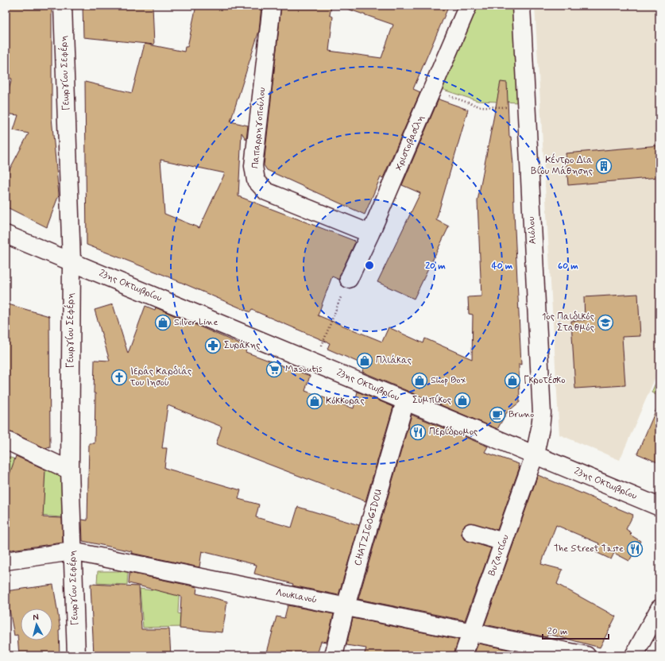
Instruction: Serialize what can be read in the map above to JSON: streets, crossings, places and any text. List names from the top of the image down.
{
  "streets": {
    "street": [
      "Γεωργίου Σεφέρη",
      "Παπαρρηγοπούλου",
      "Χριστοβασίλη",
      "Αιόλου",
      "23ης Οκτωβρίου",
      "CHATZIGOGIDOU",
      "Βυζαντίου",
      "Λουκιανού"
    ]
  },
  "crossings": [
    ["Γεωργίου Σεφέρη", "23ης Οκτωβρίου"],
    ["Γεωργίου Σεφέρη", "Λουκιανού"],
    ["Παπαρρηγοπούλου", "Χριστοβασίλη"],
    ["Αιόλου", "23ης Οκτωβρίου"],
    ["Αιόλου", "Βυζαντίου"],
    ["23ης Οκτωβρίου", "CHATZIGOGIDOU"],
    ["23ης Οκτωβρίου", "Βυζαντίου"],
    ["CHATZIGOGIDOU", "Λουκιανού"],
    ["Βυζαντίου", "Λουκιανού"]
  ],
  "places": {
    "building": ["Κέντρο Δια Βίου Μάθησης"],
    "shop": [
      "Silver Line",
      "Πλιάκας",
      "Shop Box",
      "Γκροτέσκο",
      "Συμπίκος",
      "Κόκκορας"
    ],
    "school or university": ["1ος Παιδικός Σταθμός"],
    "pharmacy": ["Συράκης"],
    "supermarket": ["Masoutis"],
    "church": ["Ιεράς Καρδιάς του Ιησού"],
    "cafe": ["Bruno"],
    "restaurant": ["Περίδρομος", "The Street Taste"]
  },
  "scale_bar": "20 m",
  "north": "top",
  "rings": ["20 m", "40 m", "60 m"]
}
